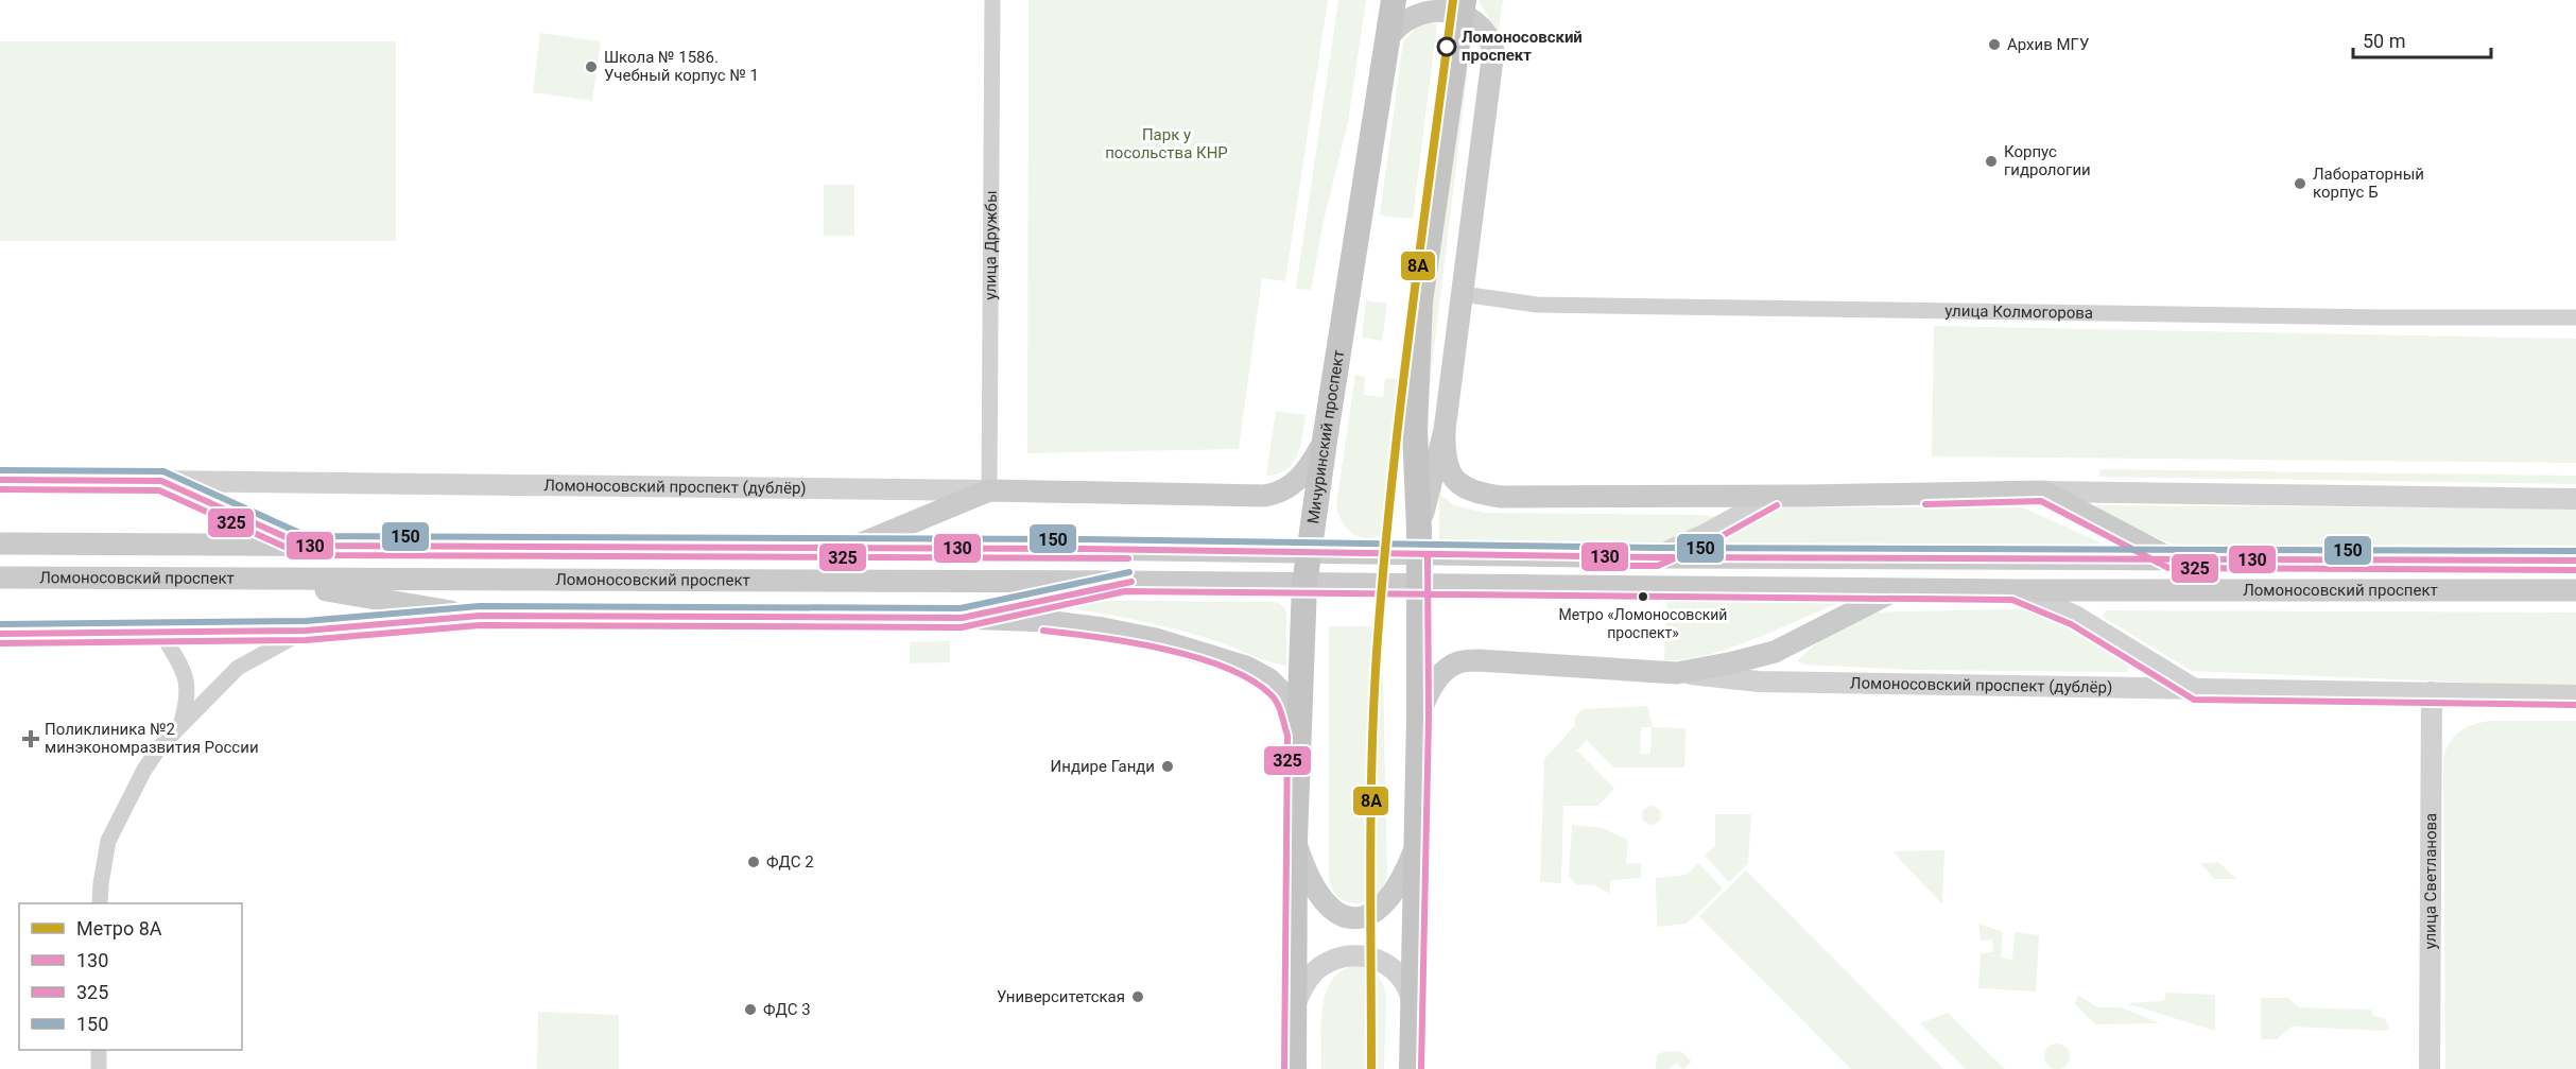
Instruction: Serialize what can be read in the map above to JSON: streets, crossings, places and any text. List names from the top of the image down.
{
  "streets": {
    "main road": ["Мичуринский проспект", "Ломоносовский проспект (дублёр)", "Ломоносовский проспект"],
    "street": ["улица Дружбы", "улица Колмогорова", "улица Светланова"]
  },
  "crossings": [
    ["улица Дружбы", "Ломоносовский проспект (дублёр)"],
    ["Мичуринский проспект", "Ломоносовский проспект (дублёр)"],
    ["Мичуринский проспект", "Ломоносовский проспект"],
    ["Ломоносовский проспект (дублёр)", "улица Светланова"]
  ],
  "parks": ["Парк у посольства КНР"],
  "places": {
    "other": [
      "Архив МГУ",
      "Ломоносовский проспект",
      "Школа № 1586. Учебный корпус № 1",
      "Корпус гидрологии",
      "Лабораторный корпус Б",
      "Метро «Ломоносовский проспект»",
      "Индире Ганди",
      "ФДС 2",
      "Университетская",
      "ФДС 3"
    ],
    "health": ["Поликлиника №2 минэкономразвития России"]
  },
  "lines": [
    "metro line 8А",
    "transit line 150",
    "transit line 130",
    "transit line 325"
  ],
  "legend": [
    "Метро 8А",
    "130",
    "325",
    "150"
  ],
  "scale_bar": "50 m"
}
